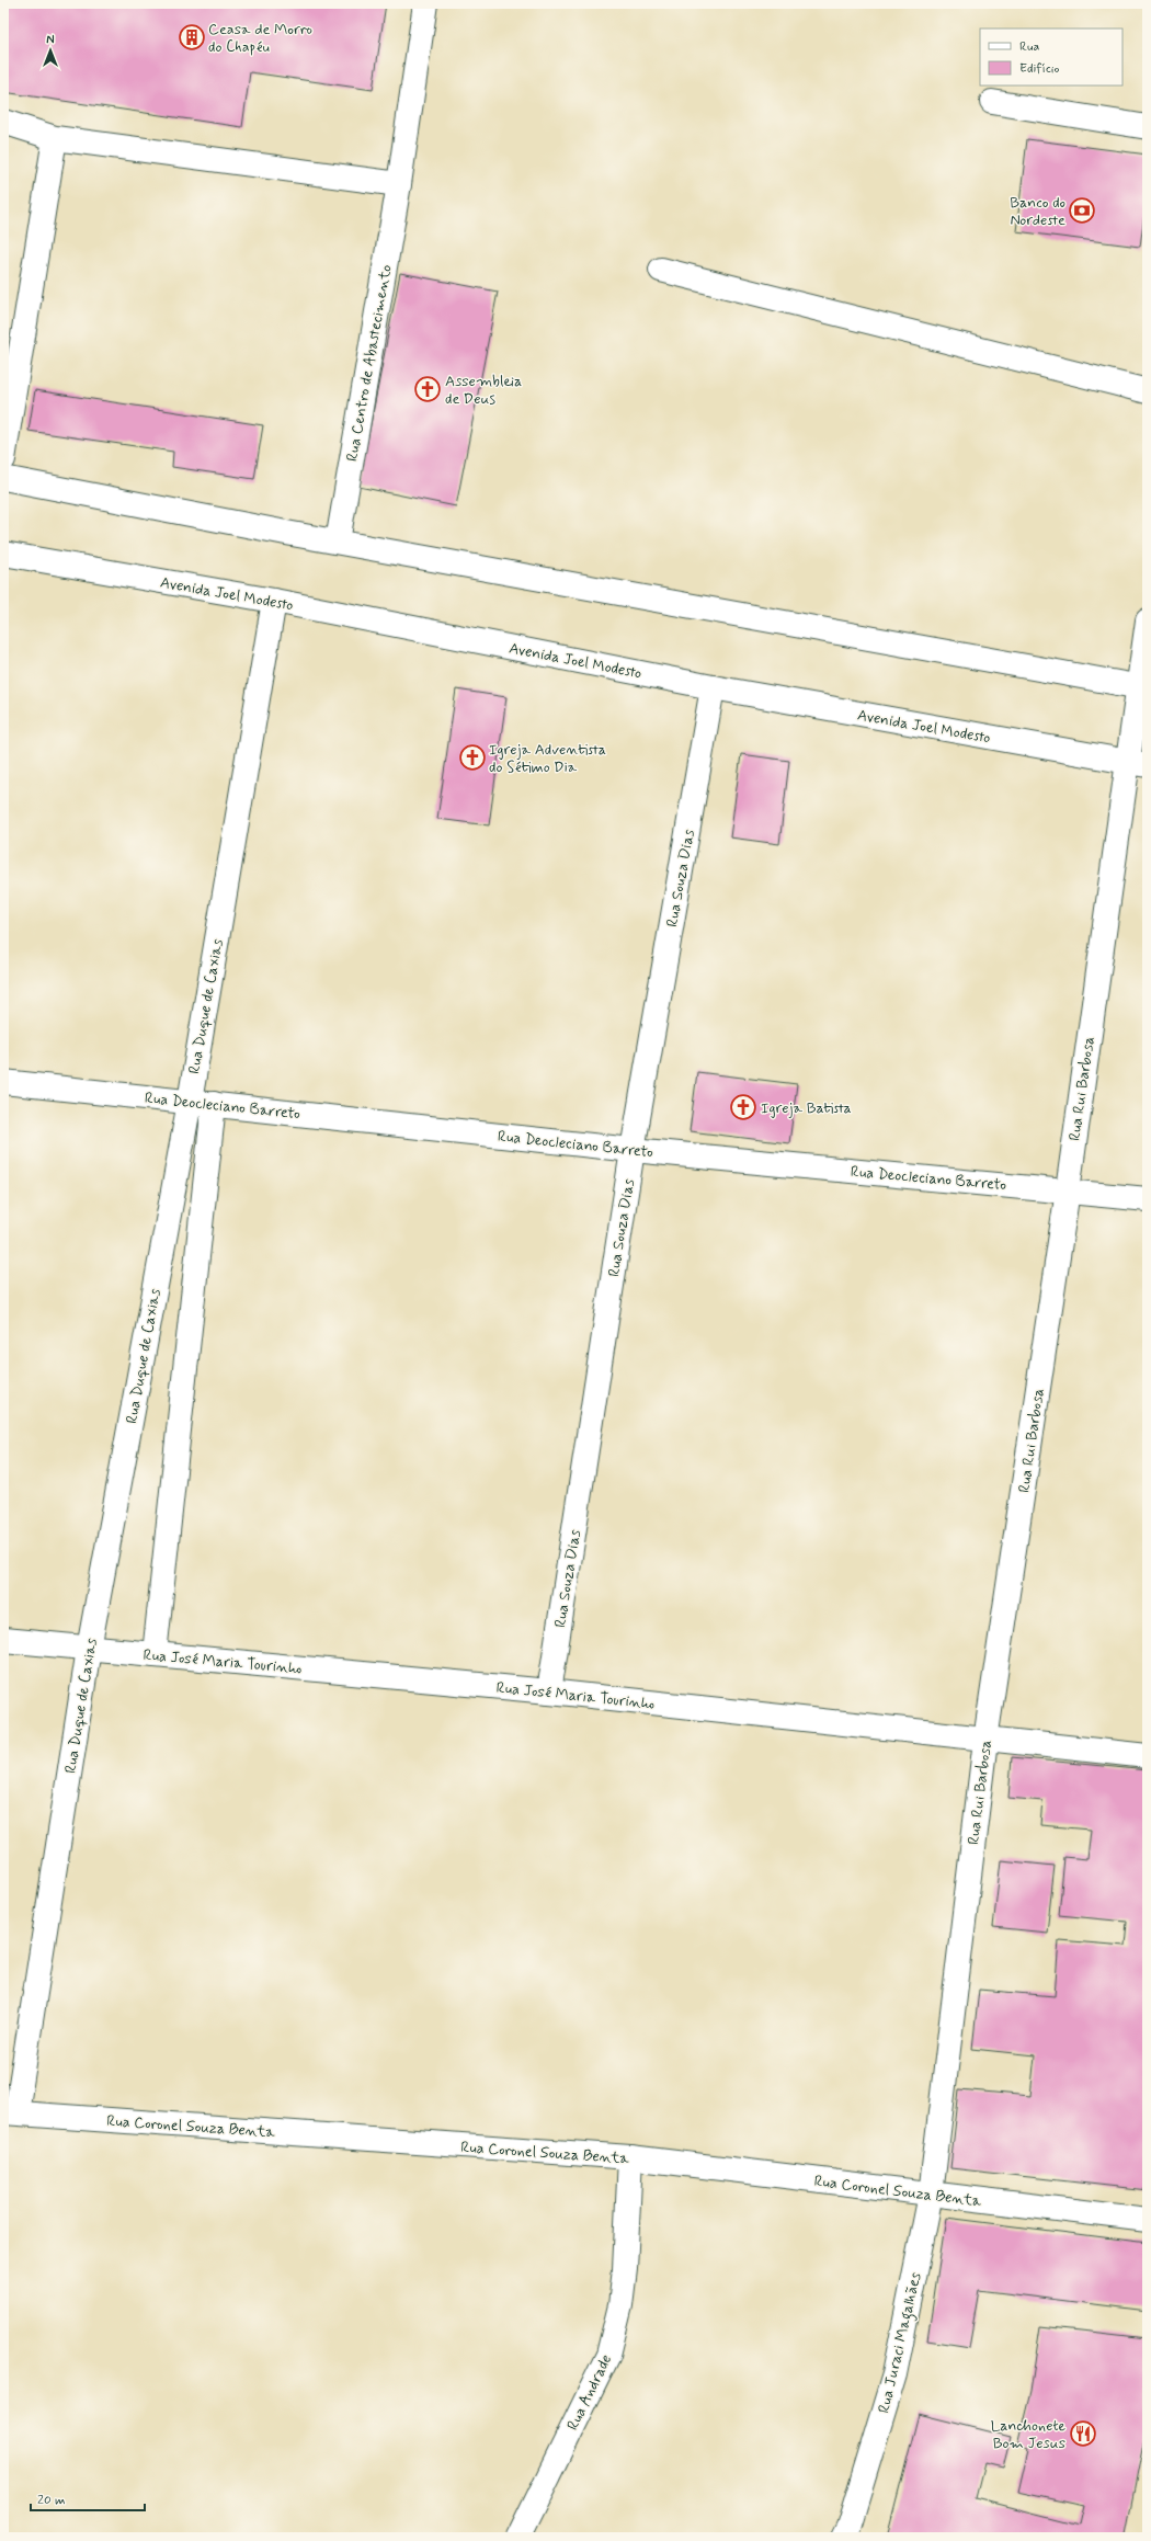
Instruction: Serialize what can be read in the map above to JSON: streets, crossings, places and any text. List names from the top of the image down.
{
  "streets": {
    "street": [
      "Rua Centro de Abastecimento",
      "Avenida Joel Modesto",
      "Rua Souza Dias",
      "Rua Duque de Caxias",
      "Rua Rui Barbosa",
      "Rua Deocleciano Barreto",
      "Rua José Maria Tourinho",
      "Rua Coronel Souza Benta",
      "Rua Juraci Magalhães",
      "Rua Andrade"
    ]
  },
  "crossings": [
    ["Avenida Joel Modesto", "Rua Souza Dias"],
    ["Avenida Joel Modesto", "Rua Duque de Caxias"],
    ["Avenida Joel Modesto", "Rua Rui Barbosa"],
    ["Rua Souza Dias", "Rua Deocleciano Barreto"],
    ["Rua Souza Dias", "Rua José Maria Tourinho"],
    ["Rua Duque de Caxias", "Rua Deocleciano Barreto"],
    ["Rua Duque de Caxias", "Rua José Maria Tourinho"],
    ["Rua Duque de Caxias", "Rua Coronel Souza Benta"],
    ["Rua Rui Barbosa", "Rua Deocleciano Barreto"],
    ["Rua Rui Barbosa", "Rua José Maria Tourinho"],
    ["Rua Rui Barbosa", "Rua Coronel Souza Benta"],
    ["Rua Rui Barbosa", "Rua Juraci Magalhães"],
    ["Rua Coronel Souza Benta", "Rua Juraci Magalhães"],
    ["Rua Coronel Souza Benta", "Rua Andrade"]
  ],
  "places": {
    "building": ["Ceasa de Morro do Chapéu"],
    "bank": ["Banco do Nordeste"],
    "church": ["Assembleia de Deus", "Igreja Adventista do Sétimo Dia", "Igreja Batista"],
    "restaurant": ["Lanchonete Bom Jesus"]
  },
  "legend": ["Rua", "Edifício"],
  "scale_bar": "20 m",
  "north": "top"
}
